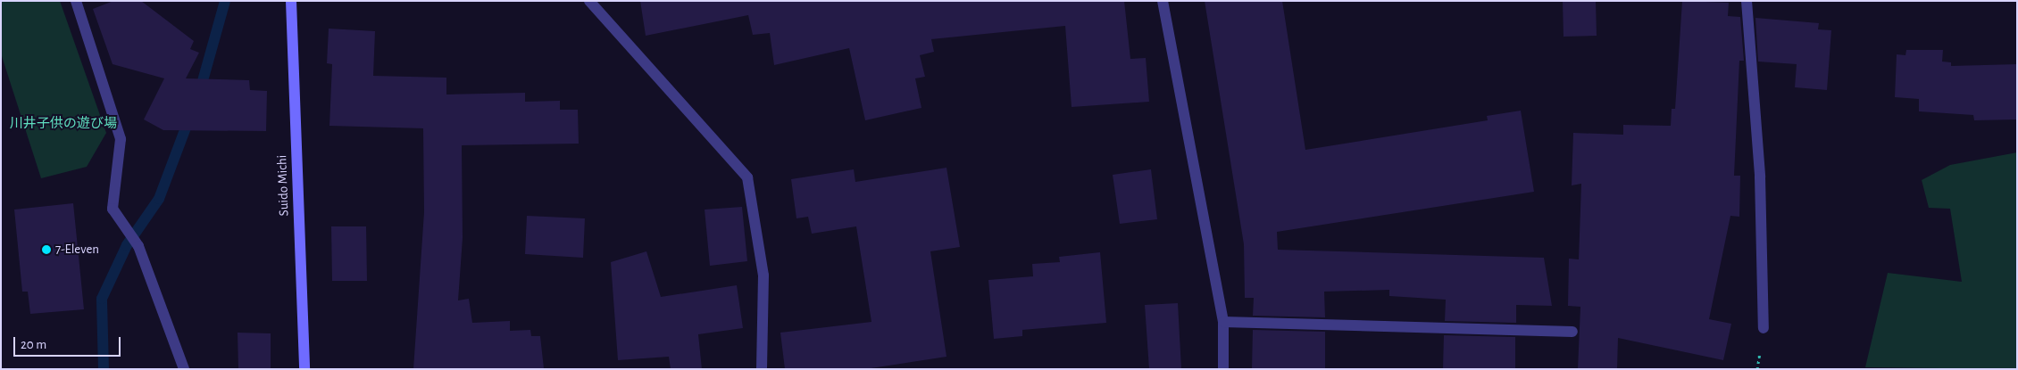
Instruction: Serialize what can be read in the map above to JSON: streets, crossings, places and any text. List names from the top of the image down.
{
  "streets": {
    "street": ["Suido Michi"]
  },
  "parks": ["川井子供の遊び場"],
  "places": ["7-Eleven"],
  "scale_bar": "20 m"
}
